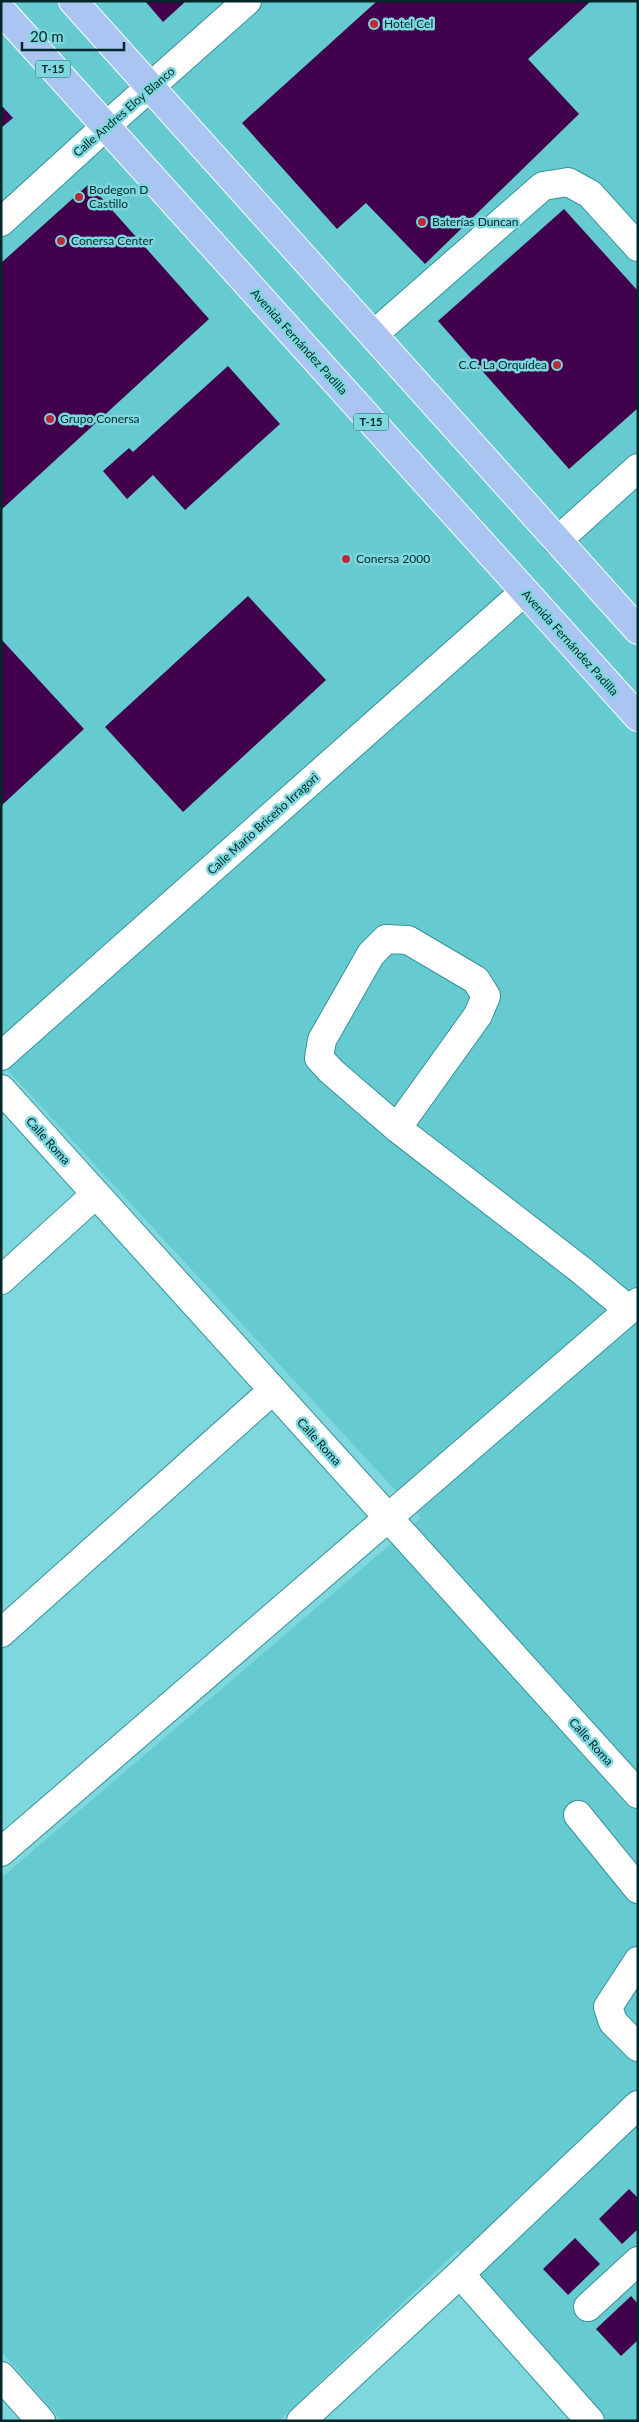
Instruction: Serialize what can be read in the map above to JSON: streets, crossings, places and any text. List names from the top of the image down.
{
  "streets": {
    "main road": ["T-15", "Avenida Fernández Padilla"],
    "street": ["Calle Andres Eloy Blanco", "Calle Mario Briceño Irragori", "Calle Roma"]
  },
  "crossings": [
    ["Calle Andres Eloy Blanco", "Avenida Fernández Padilla"],
    ["Avenida Fernández Padilla", "Calle Mario Briceño Irragori"]
  ],
  "places": [
    "Hotel Cel",
    "Bodegon D Castillo",
    "Baterías Duncan",
    "Conersa Center",
    "C.C. La Orquídea",
    "Grupo Conersa",
    "Conersa 2000"
  ],
  "scale_bar": "20 m"
}
